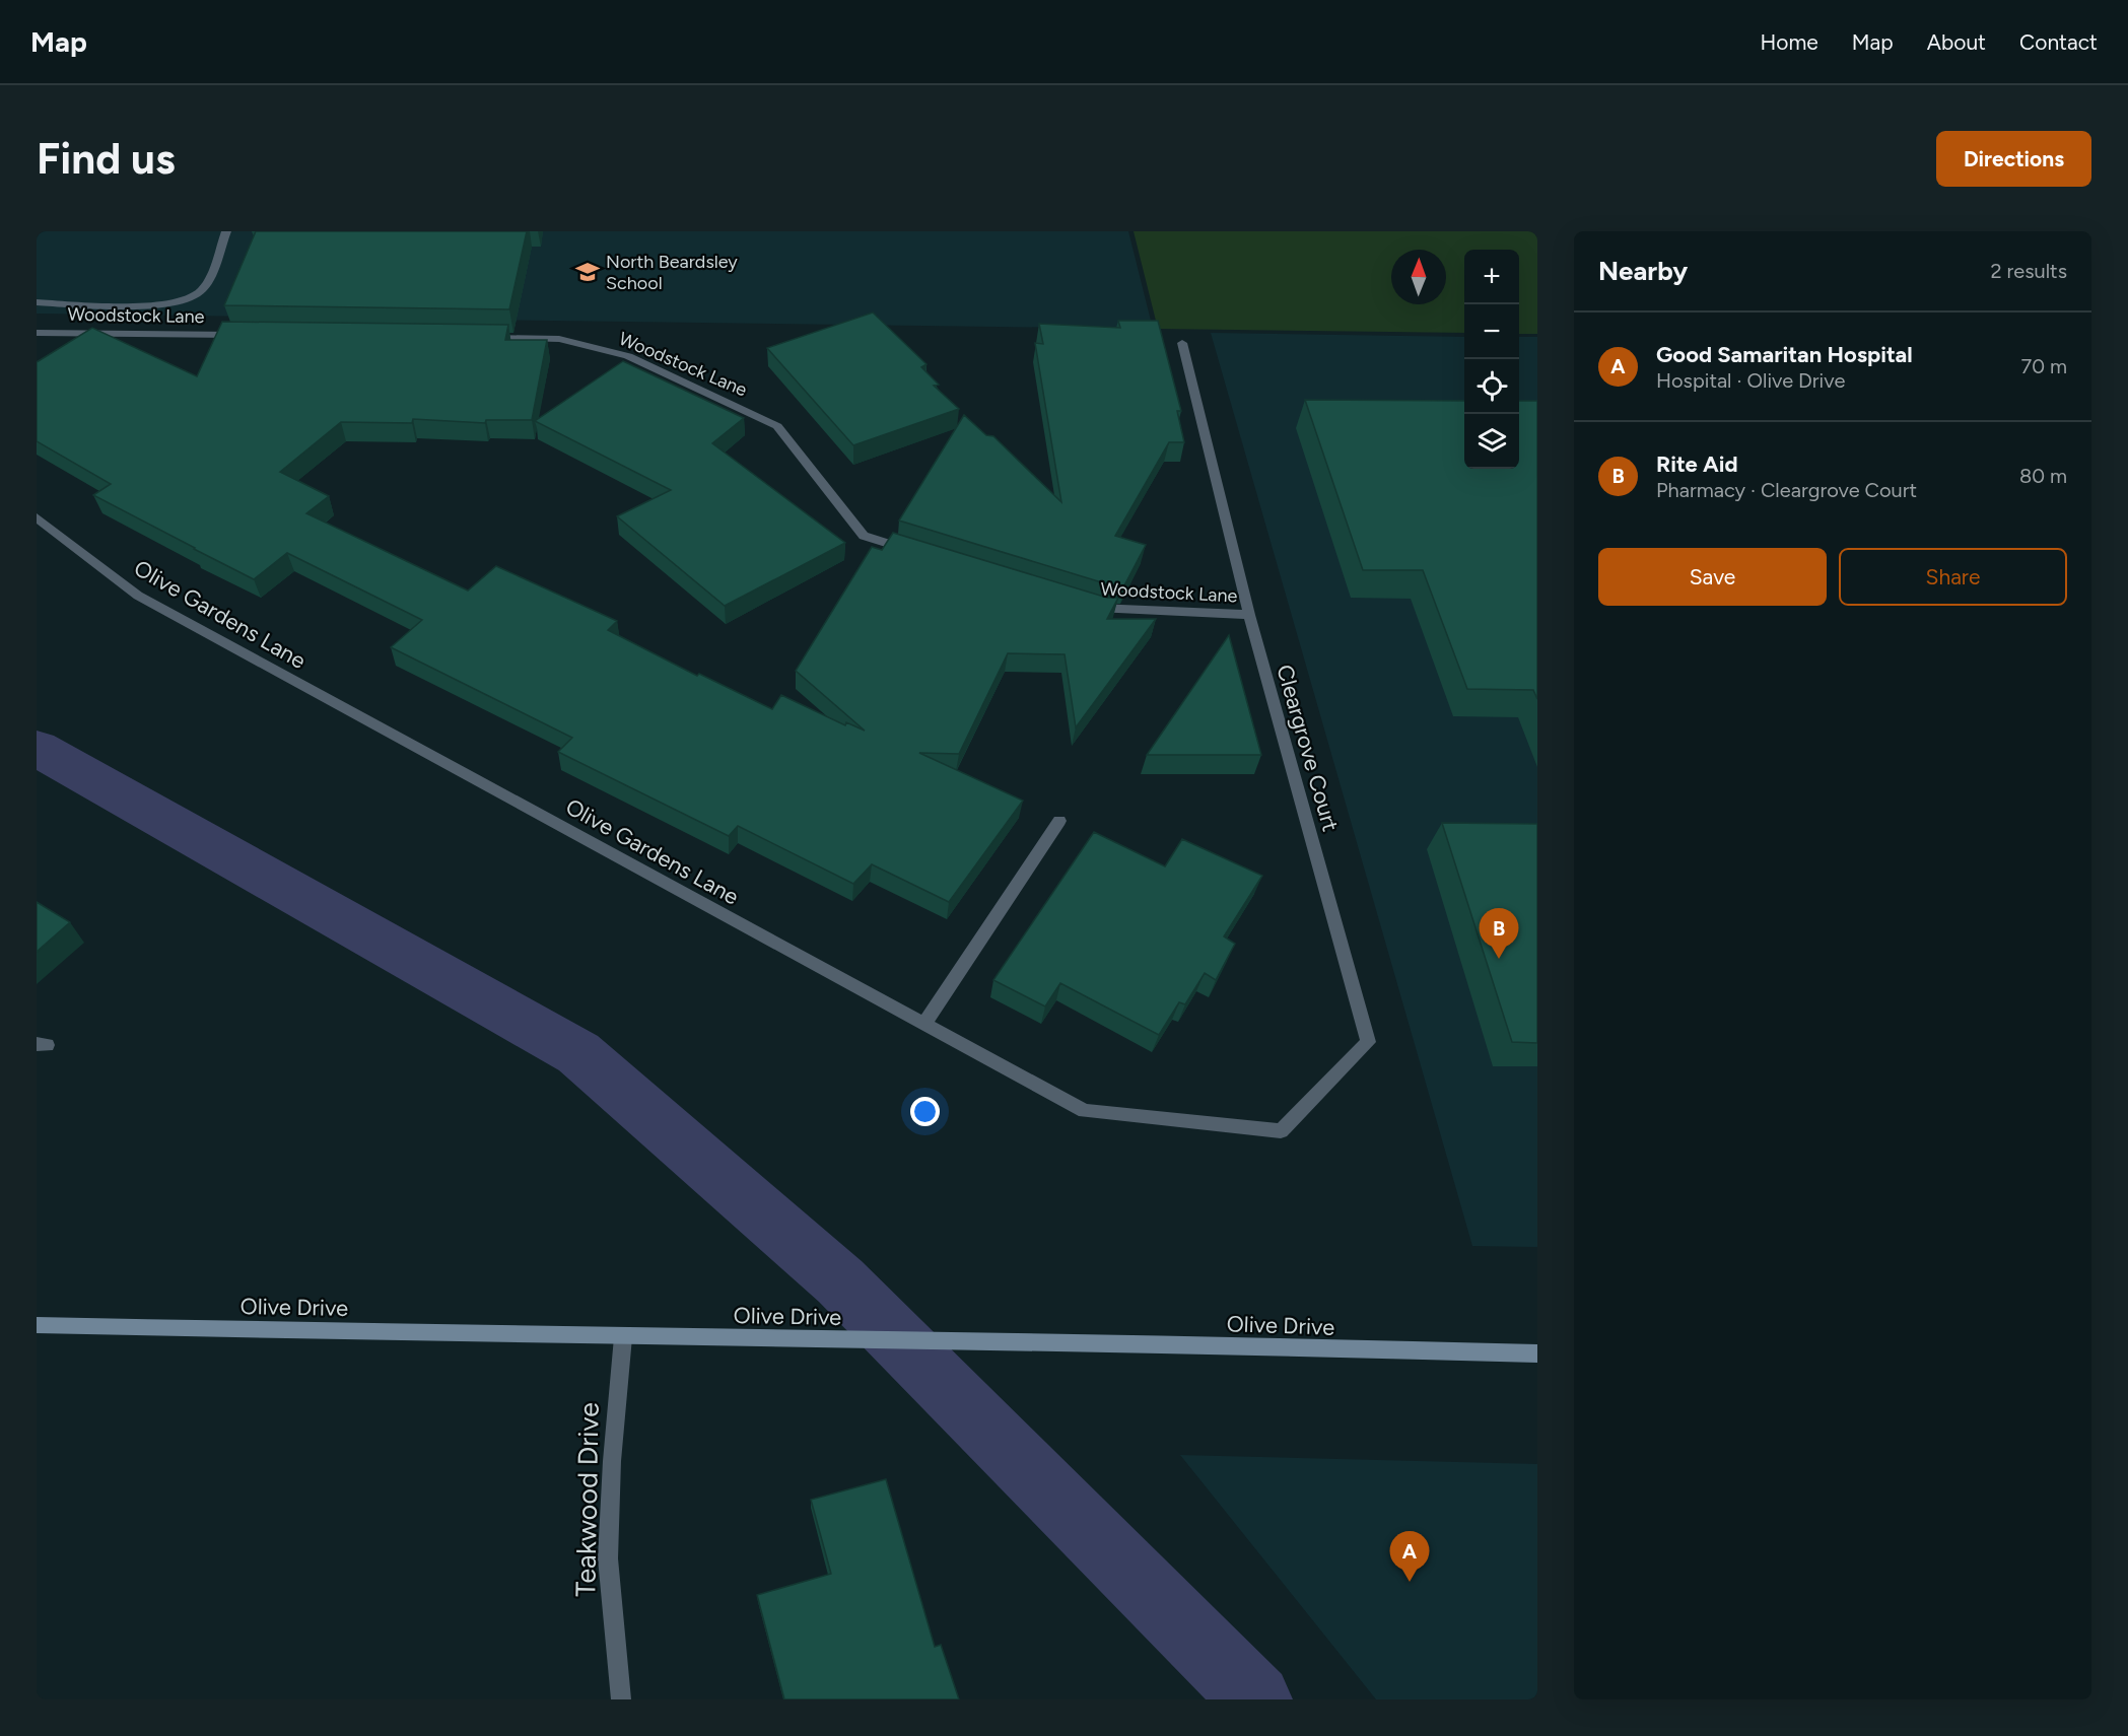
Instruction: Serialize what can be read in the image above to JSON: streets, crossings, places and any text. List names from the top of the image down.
{
  "streets": {
    "main road": ["Olive Drive"],
    "street": [
      "Woodstock Lane",
      "Olive Gardens Lane",
      "Cleargrove Court",
      "Teakwood Drive"
    ]
  },
  "crossings": [
    ["Woodstock Lane", "Cleargrove Court"],
    ["Olive Gardens Lane", "Cleargrove Court"],
    ["Olive Drive", "Teakwood Drive"]
  ],
  "places": {
    "school or university": ["North Beardsley School"]
  },
  "north": "top",
  "page": {
    "header": "Map",
    "nav": [
      "Home",
      "Map",
      "About",
      "Contact"
    ],
    "buttons": [
      "Directions",
      ["Save", "Share"]
    ],
    "title": "Find us",
    "heading": ["Nearby", "2 results"],
    "map_buttons": ["+", "−"],
    "list": [
      {
        "mark": "A",
        "name": "Good Samaritan Hospital",
        "note": "Hospital · Olive Drive",
        "value": "70 m"
      },
      {
        "mark": "B",
        "name": "Rite Aid",
        "note": "Pharmacy · Cleargrove Court",
        "value": "80 m"
      }
    ],
    "pins": ["B", "A"]
  }
}
